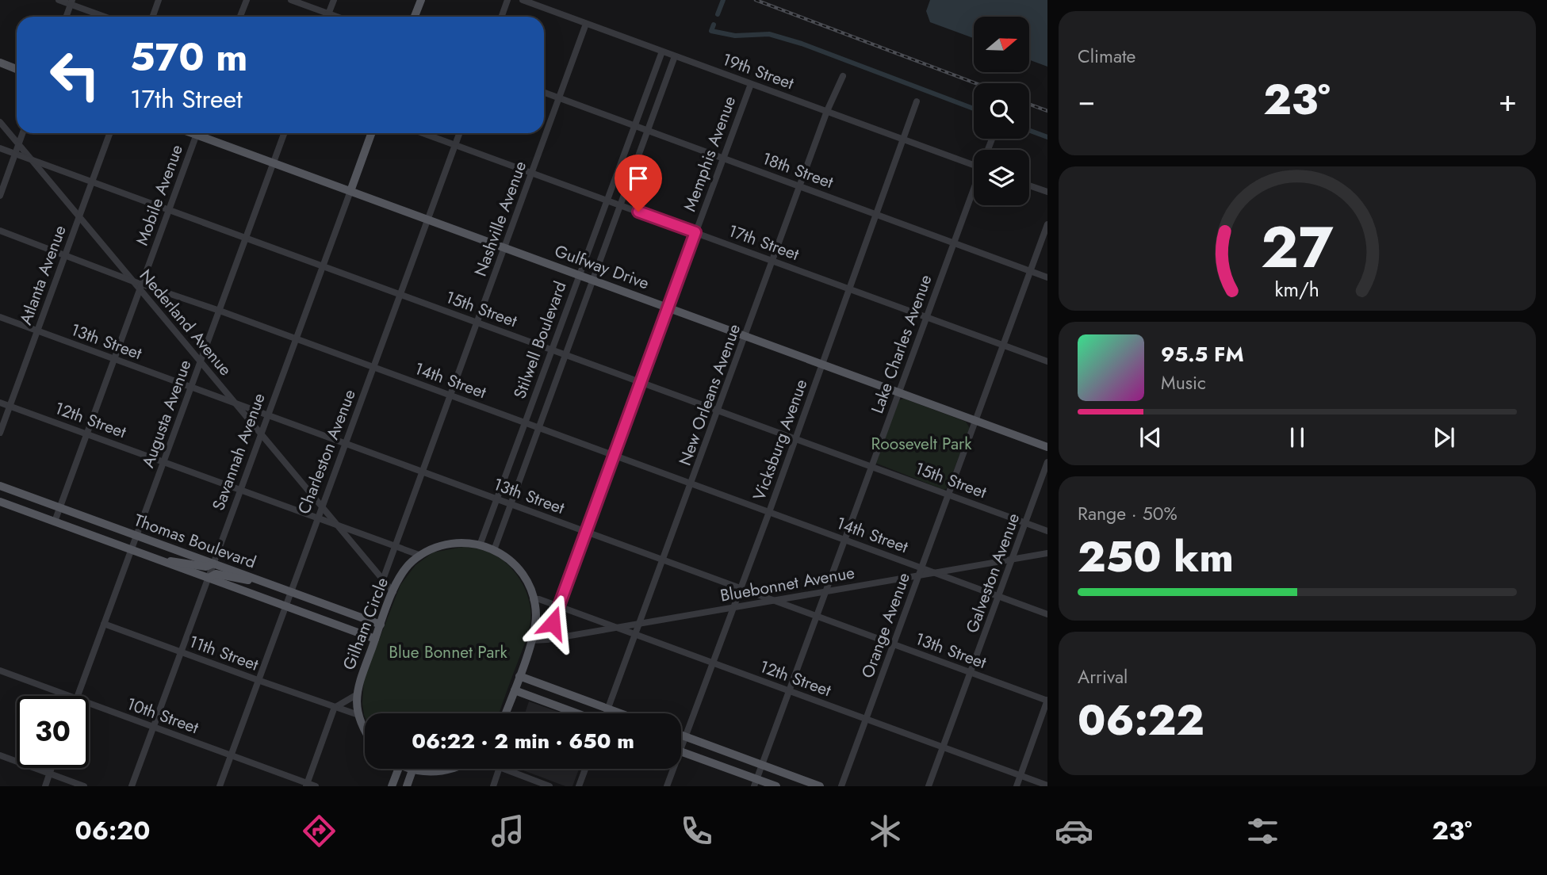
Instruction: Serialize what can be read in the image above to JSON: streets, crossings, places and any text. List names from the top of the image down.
{
  "streets": {
    "main road": [
      "Gulfway Drive",
      "Savannah Avenue",
      "Thomas Boulevard",
      "Gilham Circle"
    ],
    "street": [
      "19th Street",
      "Memphis Avenue",
      "18th Street",
      "Mobile Avenue",
      "Nashville Avenue",
      "17th Street",
      "Atlanta Avenue",
      "15th Street",
      "Nederland Avenue",
      "Stilwell Boulevard",
      "13th Street",
      "Lake Charles Avenue",
      "14th Street",
      "New Orleans Avenue",
      "Augusta Avenue",
      "12th Street",
      "Vicksburg Avenue",
      "Charleston Avenue",
      "Galveston Avenue",
      "Bluebonnet Avenue",
      "Orange Avenue",
      "11th Street",
      "10th Street"
    ]
  },
  "crossings": [
    ["19th Street", "Memphis Avenue"],
    ["19th Street", "Nashville Avenue"],
    ["19th Street", "Stilwell Boulevard"],
    ["19th Street", "New Orleans Avenue"],
    ["19th Street", "Vicksburg Avenue"],
    ["Memphis Avenue", "18th Street"],
    ["Memphis Avenue", "17th Street"],
    ["Memphis Avenue", "Gulfway Drive"],
    ["Memphis Avenue", "15th Street"],
    ["Memphis Avenue", "13th Street"],
    ["Memphis Avenue", "14th Street"],
    ["Memphis Avenue", "12th Street"],
    ["Memphis Avenue", "Bluebonnet Avenue"],
    ["18th Street", "Nashville Avenue"],
    ["18th Street", "Stilwell Boulevard"],
    ["18th Street", "Lake Charles Avenue"],
    ["18th Street", "New Orleans Avenue"],
    ["18th Street", "Vicksburg Avenue"],
    ["18th Street", "Orange Avenue"],
    ["Mobile Avenue", "15th Street"],
    ["Mobile Avenue", "Nederland Avenue"],
    ["Mobile Avenue", "13th Street"],
    ["Mobile Avenue", "14th Street"],
    ["Mobile Avenue", "12th Street"],
    ["Mobile Avenue", "Thomas Boulevard"],
    ["Nashville Avenue", "17th Street"],
    ["Nashville Avenue", "Gulfway Drive"],
    ["Nashville Avenue", "15th Street"],
    ["Nashville Avenue", "Nederland Avenue"],
    ["Nashville Avenue", "13th Street"],
    ["Nashville Avenue", "14th Street"],
    ["Nashville Avenue", "12th Street"],
    ["17th Street", "Stilwell Boulevard"],
    ["17th Street", "Lake Charles Avenue"],
    ["17th Street", "New Orleans Avenue"],
    ["17th Street", "Vicksburg Avenue"],
    ["17th Street", "Charleston Avenue"],
    ["17th Street", "Orange Avenue"],
    ["Gulfway Drive", "Stilwell Boulevard"],
    ["Gulfway Drive", "Lake Charles Avenue"],
    ["Gulfway Drive", "New Orleans Avenue"],
    ["Gulfway Drive", "Augusta Avenue"],
    ["Gulfway Drive", "Vicksburg Avenue"],
    ["Gulfway Drive", "Savannah Avenue"],
    ["Gulfway Drive", "Charleston Avenue"],
    ["Gulfway Drive", "Orange Avenue"],
    ["Atlanta Avenue", "15th Street"],
    ["Atlanta Avenue", "Nederland Avenue"],
    ["Atlanta Avenue", "13th Street"],
    ["Atlanta Avenue", "12th Street"],
    ["15th Street", "Nederland Avenue"],
    ["15th Street", "Stilwell Boulevard"],
    ["15th Street", "Lake Charles Avenue"],
    ["15th Street", "New Orleans Avenue"],
    ["15th Street", "Augusta Avenue"],
    ["15th Street", "Vicksburg Avenue"],
    ["15th Street", "Savannah Avenue"],
    ["15th Street", "Charleston Avenue"],
    ["15th Street", "Galveston Avenue"],
    ["15th Street", "Orange Avenue"],
    ["Nederland Avenue", "13th Street"],
    ["Nederland Avenue", "14th Street"],
    ["Nederland Avenue", "Augusta Avenue"],
    ["Nederland Avenue", "12th Street"],
    ["Nederland Avenue", "Savannah Avenue"],
    ["Nederland Avenue", "Charleston Avenue"],
    ["Nederland Avenue", "Gilham Circle"],
    ["Stilwell Boulevard", "13th Street"],
    ["Stilwell Boulevard", "14th Street"],
    ["Stilwell Boulevard", "Gilham Circle"],
    ["13th Street", "Lake Charles Avenue"],
    ["13th Street", "New Orleans Avenue"],
    ["13th Street", "Augusta Avenue"],
    ["13th Street", "Vicksburg Avenue"],
    ["13th Street", "Savannah Avenue"],
    ["13th Street", "Charleston Avenue"],
    ["13th Street", "Galveston Avenue"],
    ["13th Street", "Bluebonnet Avenue"],
    ["13th Street", "Orange Avenue"],
    ["Lake Charles Avenue", "14th Street"],
    ["Lake Charles Avenue", "12th Street"],
    ["Lake Charles Avenue", "Bluebonnet Avenue"],
    ["14th Street", "New Orleans Avenue"],
    ["14th Street", "Augusta Avenue"],
    ["14th Street", "Vicksburg Avenue"],
    ["14th Street", "Savannah Avenue"],
    ["14th Street", "Charleston Avenue"],
    ["14th Street", "Galveston Avenue"],
    ["14th Street", "Bluebonnet Avenue"],
    ["14th Street", "Orange Avenue"],
    ["New Orleans Avenue", "12th Street"],
    ["New Orleans Avenue", "Bluebonnet Avenue"],
    ["Augusta Avenue", "12th Street"],
    ["Augusta Avenue", "Thomas Boulevard"],
    ["Augusta Avenue", "11th Street"],
    ["12th Street", "Vicksburg Avenue"],
    ["12th Street", "Savannah Avenue"],
    ["12th Street", "Charleston Avenue"],
    ["12th Street", "Galveston Avenue"],
    ["12th Street", "Bluebonnet Avenue"],
    ["12th Street", "Gilham Circle"],
    ["12th Street", "Orange Avenue"],
    ["Vicksburg Avenue", "Bluebonnet Avenue"],
    ["Savannah Avenue", "Thomas Boulevard"],
    ["Savannah Avenue", "11th Street"],
    ["Savannah Avenue", "10th Street"],
    ["Charleston Avenue", "Thomas Boulevard"],
    ["Charleston Avenue", "11th Street"],
    ["Charleston Avenue", "10th Street"],
    ["Thomas Boulevard", "Gilham Circle"],
    ["Galveston Avenue", "Bluebonnet Avenue"],
    ["Bluebonnet Avenue", "Gilham Circle"],
    ["Bluebonnet Avenue", "Orange Avenue"],
    ["Gilham Circle", "11th Street"]
  ],
  "parks": ["Roosevelt Park", "Blue Bonnet Park"],
  "north": "right",
  "page": {
    "tile": [
      "Climate",
      ["Range · 50%", "250 km"],
      ["Arrival", "06:22"]
    ],
    "turn": ["570 m", "17th Street"],
    "heat": ["−", "23°", "+"],
    "song": ["95.5 FM", "Music"],
    "limit": "30",
    "trip": "06:22 · 2 min · 650 m",
    "tabs": ["06:20", "23°"],
    "gauge": ["27", "km/h"]
  }
}
